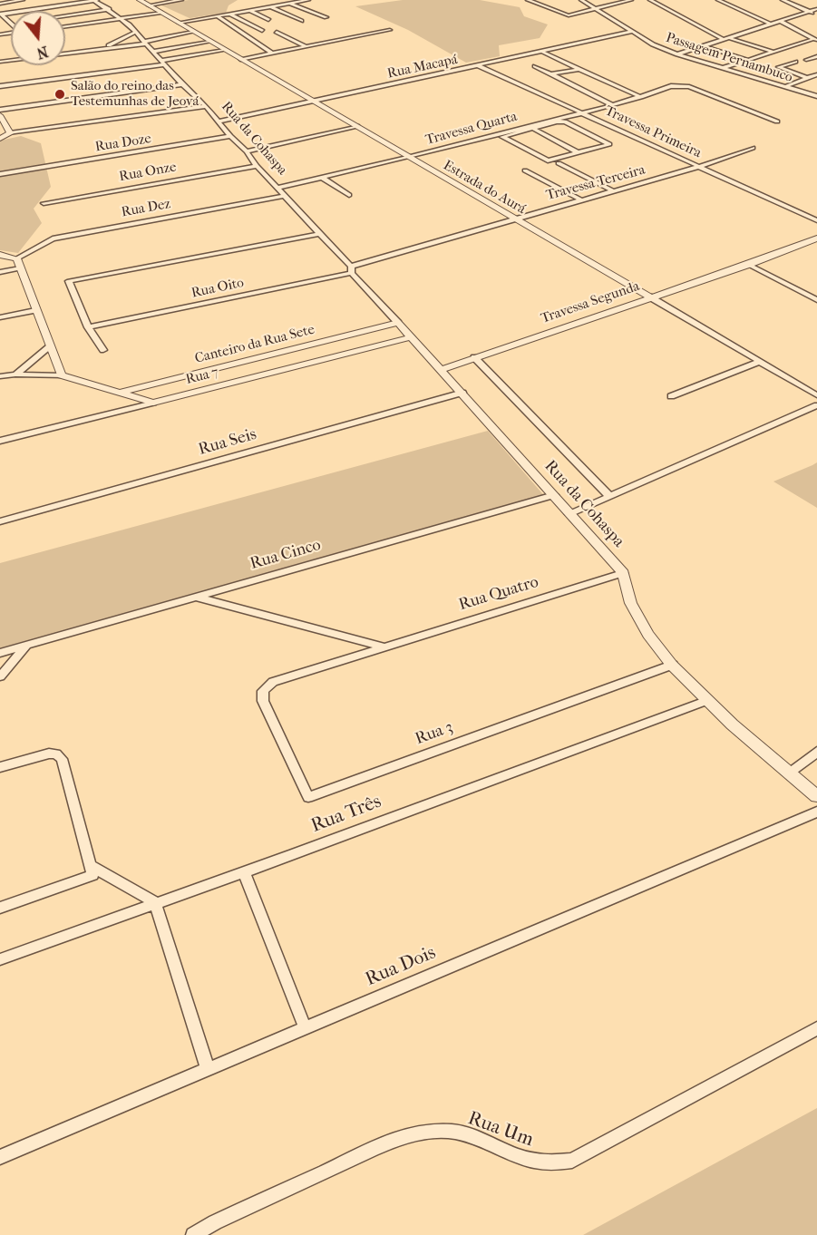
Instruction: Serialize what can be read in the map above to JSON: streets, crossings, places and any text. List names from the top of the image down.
{
  "streets": {
    "street": [
      "Passagem Pernambuco",
      "Rua Macapá",
      "Travessa Quarta",
      "Travessa Primeira",
      "Rua da Cohaspa",
      "Rua Doze",
      "Rua Onze",
      "Travessa Terceira",
      "Estrada do Aurá",
      "Rua Dez",
      "Rua Oito",
      "Travessa Segunda",
      "Canteiro da Rua Sete",
      "Rua 7",
      "Rua Seis",
      "Rua Cinco",
      "Rua Quatro",
      "Rua 3",
      "Rua Três",
      "Rua Dois",
      "Rua Um"
    ]
  },
  "crossings": [
    ["Passagem Pernambuco", "Rua Macapá"],
    ["Rua Macapá", "Travessa Primeira"],
    ["Rua Macapá", "Rua da Cohaspa"],
    ["Rua Macapá", "Estrada do Aurá"],
    ["Travessa Quarta", "Travessa Primeira"],
    ["Travessa Quarta", "Rua da Cohaspa"],
    ["Travessa Quarta", "Estrada do Aurá"],
    ["Travessa Primeira", "Travessa Terceira"],
    ["Rua da Cohaspa", "Rua Doze"],
    ["Rua da Cohaspa", "Rua Onze"],
    ["Rua da Cohaspa", "Travessa Terceira"],
    ["Rua da Cohaspa", "Rua Dez"],
    ["Rua da Cohaspa", "Rua Oito"],
    ["Rua da Cohaspa", "Travessa Segunda"],
    ["Rua da Cohaspa", "Canteiro da Rua Sete"],
    ["Rua da Cohaspa", "Rua 7"],
    ["Rua da Cohaspa", "Rua Seis"],
    ["Rua da Cohaspa", "Rua Cinco"],
    ["Rua da Cohaspa", "Rua Quatro"],
    ["Rua da Cohaspa", "Rua 3"],
    ["Rua da Cohaspa", "Rua Três"],
    ["Travessa Terceira", "Estrada do Aurá"],
    ["Travessa Terceira", "Rua Oito"],
    ["Estrada do Aurá", "Travessa Segunda"],
    ["Rua Quatro", "Rua 3"]
  ],
  "places": ["Salão do reino das Testemunhas de Jeová"],
  "north": "bottom"
}
